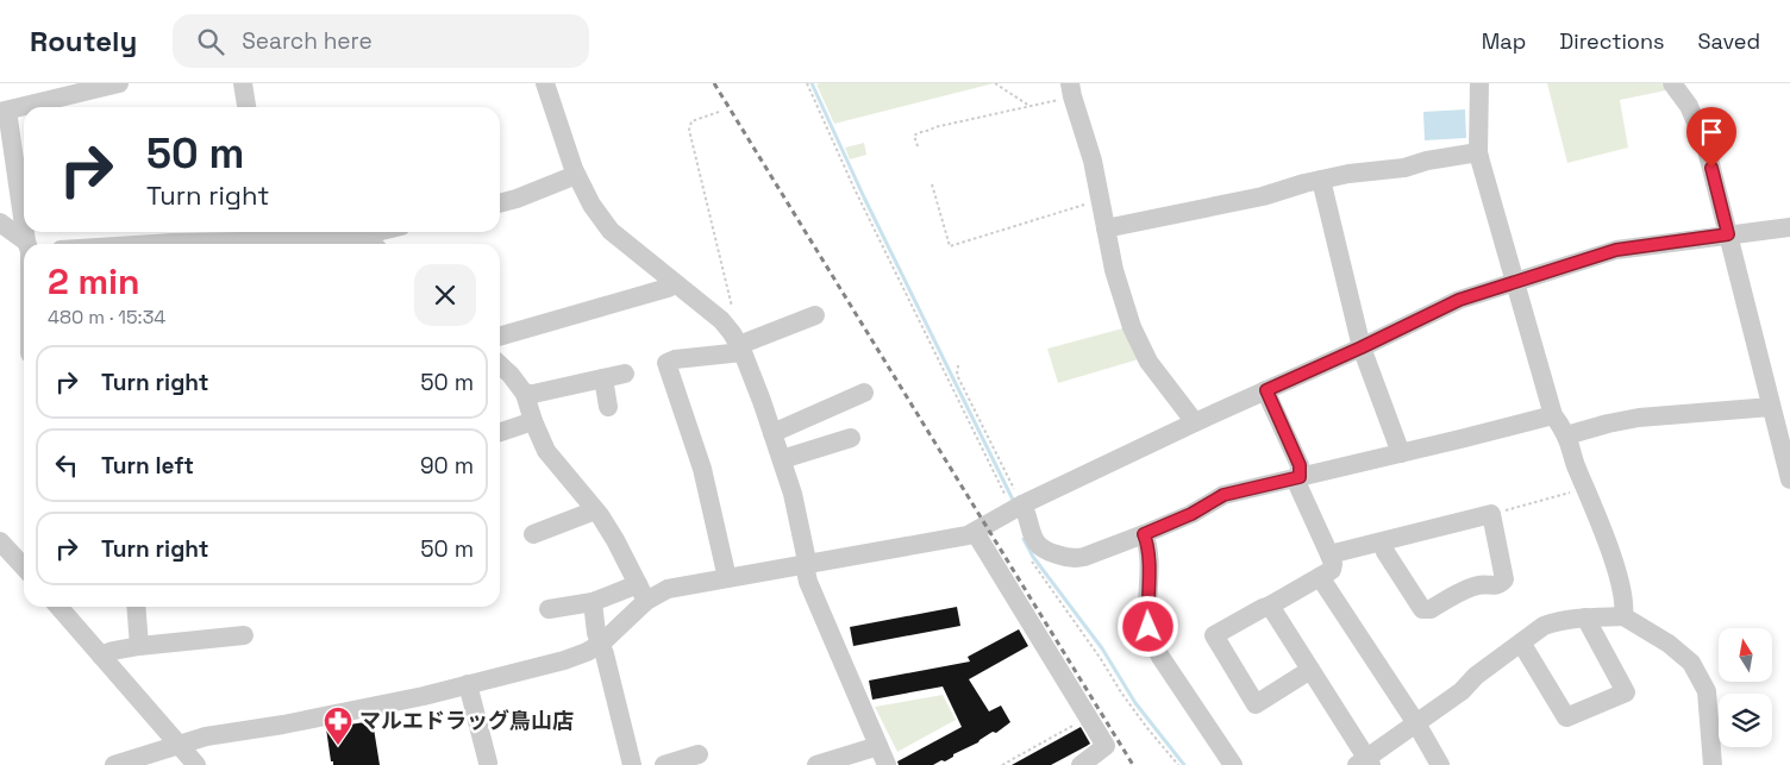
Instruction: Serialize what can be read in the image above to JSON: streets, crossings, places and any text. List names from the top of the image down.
{
  "places": {
    "pharmacy": ["マルエドラッグ鳥山店"]
  },
  "north": "top",
  "page": {
    "header": "Routely",
    "search": "Search here",
    "nav": ["Map", "Directions", "Saved"],
    "turn": ["50 m", "Turn right"],
    "heading": ["2 min", "480 m · 15:34"],
    "list": [
      {
        "name": "Turn right",
        "value": "50 m"
      },
      {
        "name": "Turn left",
        "value": "90 m"
      },
      {
        "name": "Turn right",
        "value": "50 m"
      }
    ]
  }
}
